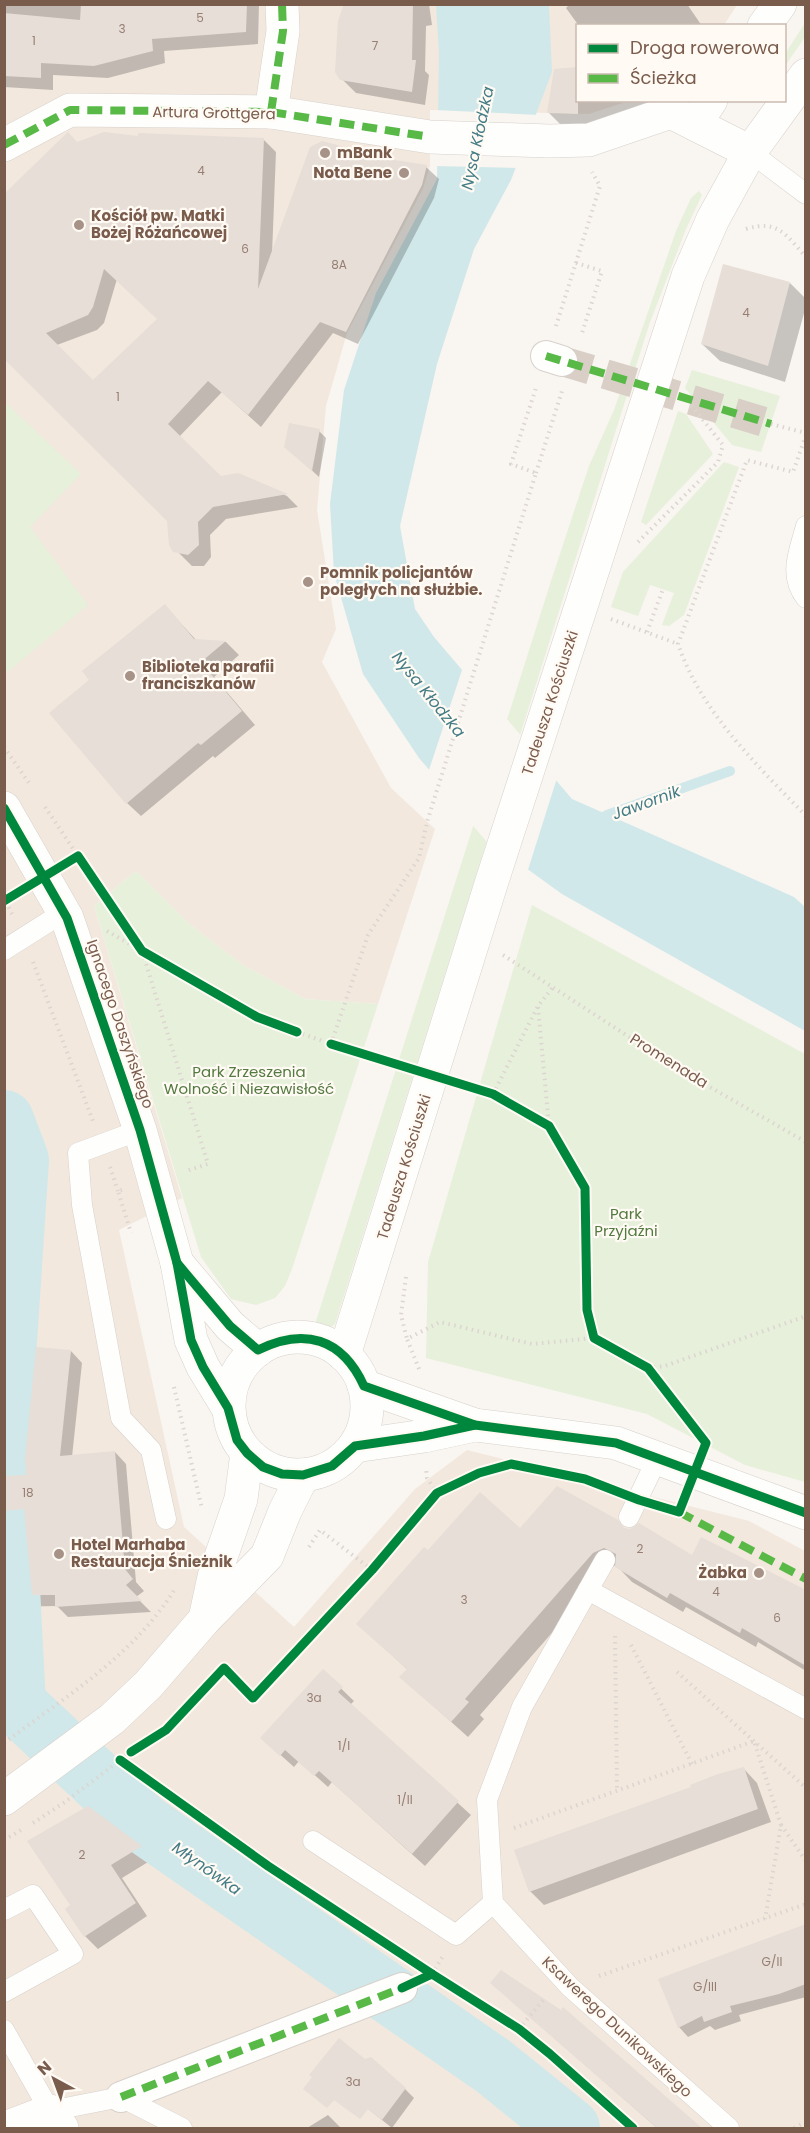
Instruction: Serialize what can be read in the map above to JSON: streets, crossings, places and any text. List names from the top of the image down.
{
  "streets": {
    "street": ["Artura Grottgera", "Tadeusza Kościuszki", "Ignacego Daszyńskiego"],
    "lane": ["Ksawerego Dunikowskiego"],
    "path": ["Promenada"]
  },
  "crossings": [
    ["Artura Grottgera", "Tadeusza Kościuszki"],
    ["Tadeusza Kościuszki", "Ignacego Daszyńskiego"]
  ],
  "water": ["Nysa Kłodzka", "Jawornik", "Młynówka"],
  "parks": ["Park Zrzeszenia Wolność i Niezawisłość", "Park Przyjaźni"],
  "places": [
    "mBank",
    "Nota Bene",
    "Kościół pw. Matki Bożej Różańcowej",
    "Pomnik policjantów poległych na służbie.",
    "Biblioteka parafii franciszkanów",
    "Hotel Marhaba Restauracja Śnieżnik",
    "Żabka"
  ],
  "house_numbers": [
    "5",
    "3",
    "1",
    "7",
    "4",
    "6",
    "8A",
    "4",
    "1",
    "18",
    "2",
    "4",
    "3",
    "6",
    "3a",
    "1/I",
    "1/II",
    "2",
    "G/II",
    "G/III",
    "3a"
  ],
  "legend": ["Droga rowerowa", "Ścieżka"],
  "north": "top left"
}
